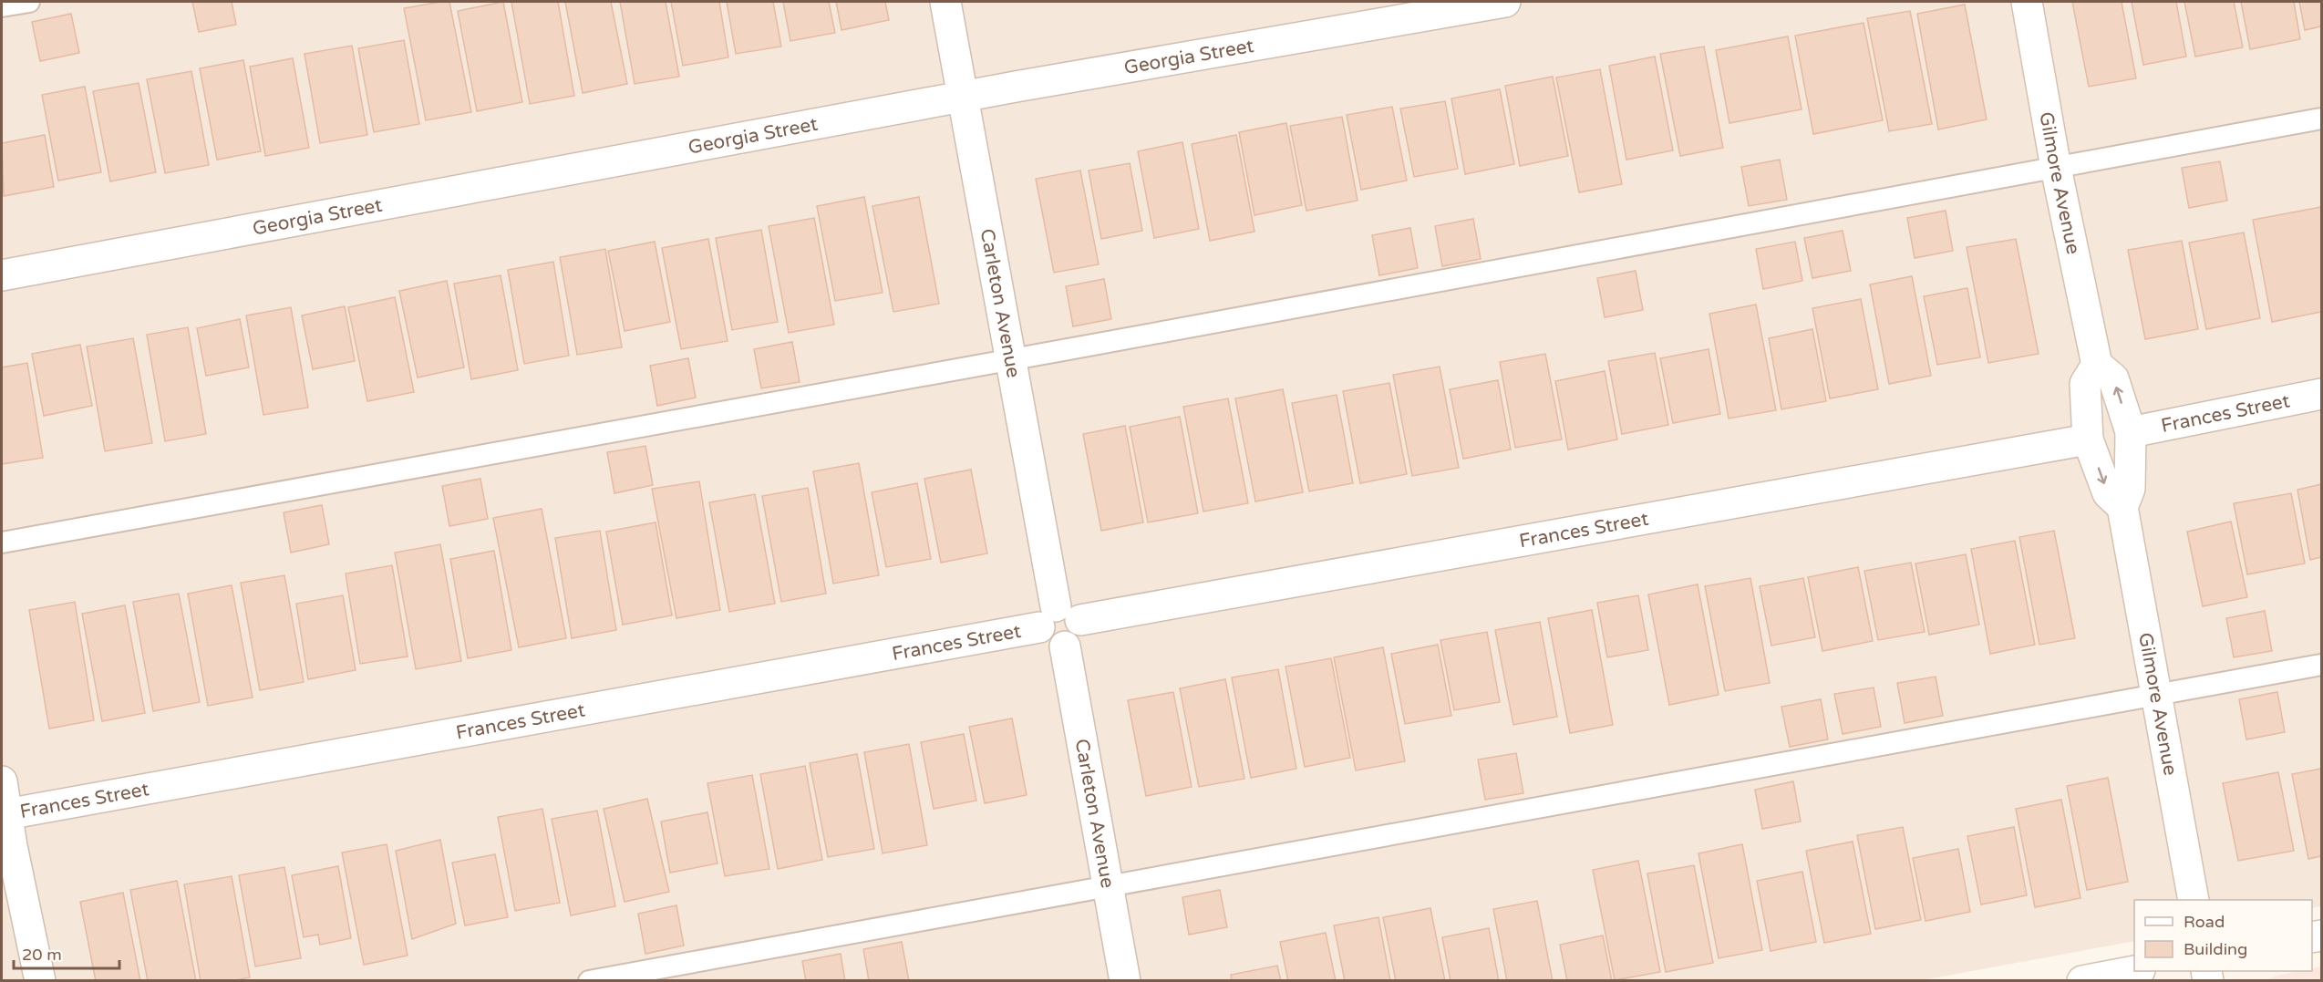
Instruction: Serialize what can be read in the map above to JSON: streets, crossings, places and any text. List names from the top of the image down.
{
  "streets": {
    "street": [
      "Georgia Street",
      "Gilmore Avenue",
      "Carleton Avenue",
      "Frances Street"
    ]
  },
  "crossings": [
    ["Georgia Street", "Carleton Avenue"],
    ["Gilmore Avenue", "Frances Street"],
    ["Carleton Avenue", "Frances Street"]
  ],
  "legend": ["Road", "Building"],
  "scale_bar": "20 m"
}
